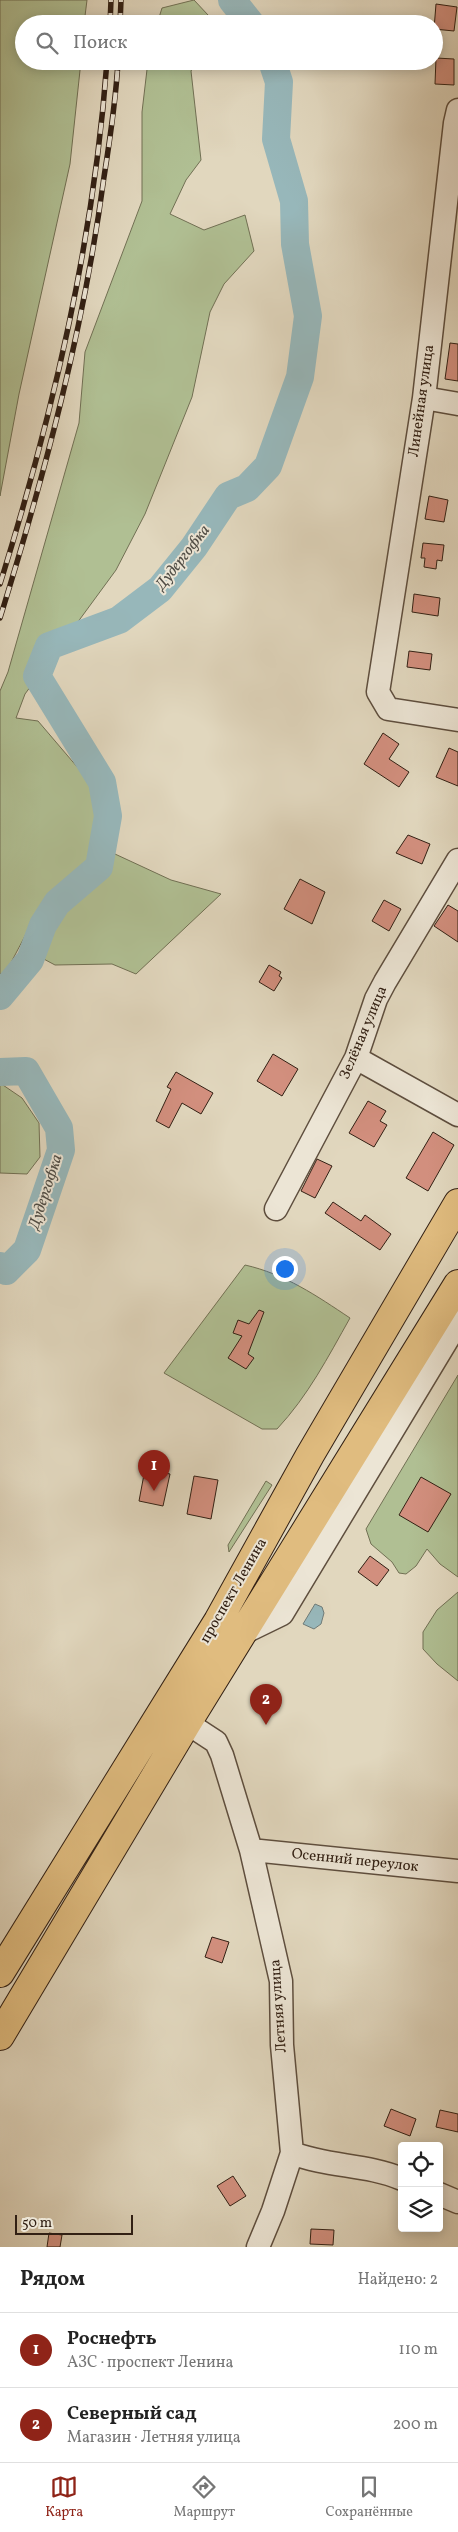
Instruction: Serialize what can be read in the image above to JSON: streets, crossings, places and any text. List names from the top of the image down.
{
  "streets": {
    "highway": ["проспект Ленина"],
    "street": [
      "Линейная улица",
      "Зелёная улица",
      "Осенний переулок",
      "Летняя улица"
    ]
  },
  "crossings": [
    ["проспект Ленина", "Летняя улица"],
    ["Осенний переулок", "Летняя улица"]
  ],
  "water": ["Дудергофка"],
  "scale_bar": "50 m",
  "page": {
    "search": "Поиск",
    "pins": ["1", "2"],
    "scale": "50 m",
    "heading": ["Рядом", "Найдено: 2"],
    "list": [
      {
        "mark": "1",
        "name": "Роснефть",
        "note": "АЗС · проспект Ленина",
        "value": "110 m"
      },
      {
        "mark": "2",
        "name": "Северный сад",
        "note": "Магазин · Летняя улица",
        "value": "200 m"
      }
    ],
    "nav": ["Карта", "Маршрут", "Сохранённые"]
  }
}
